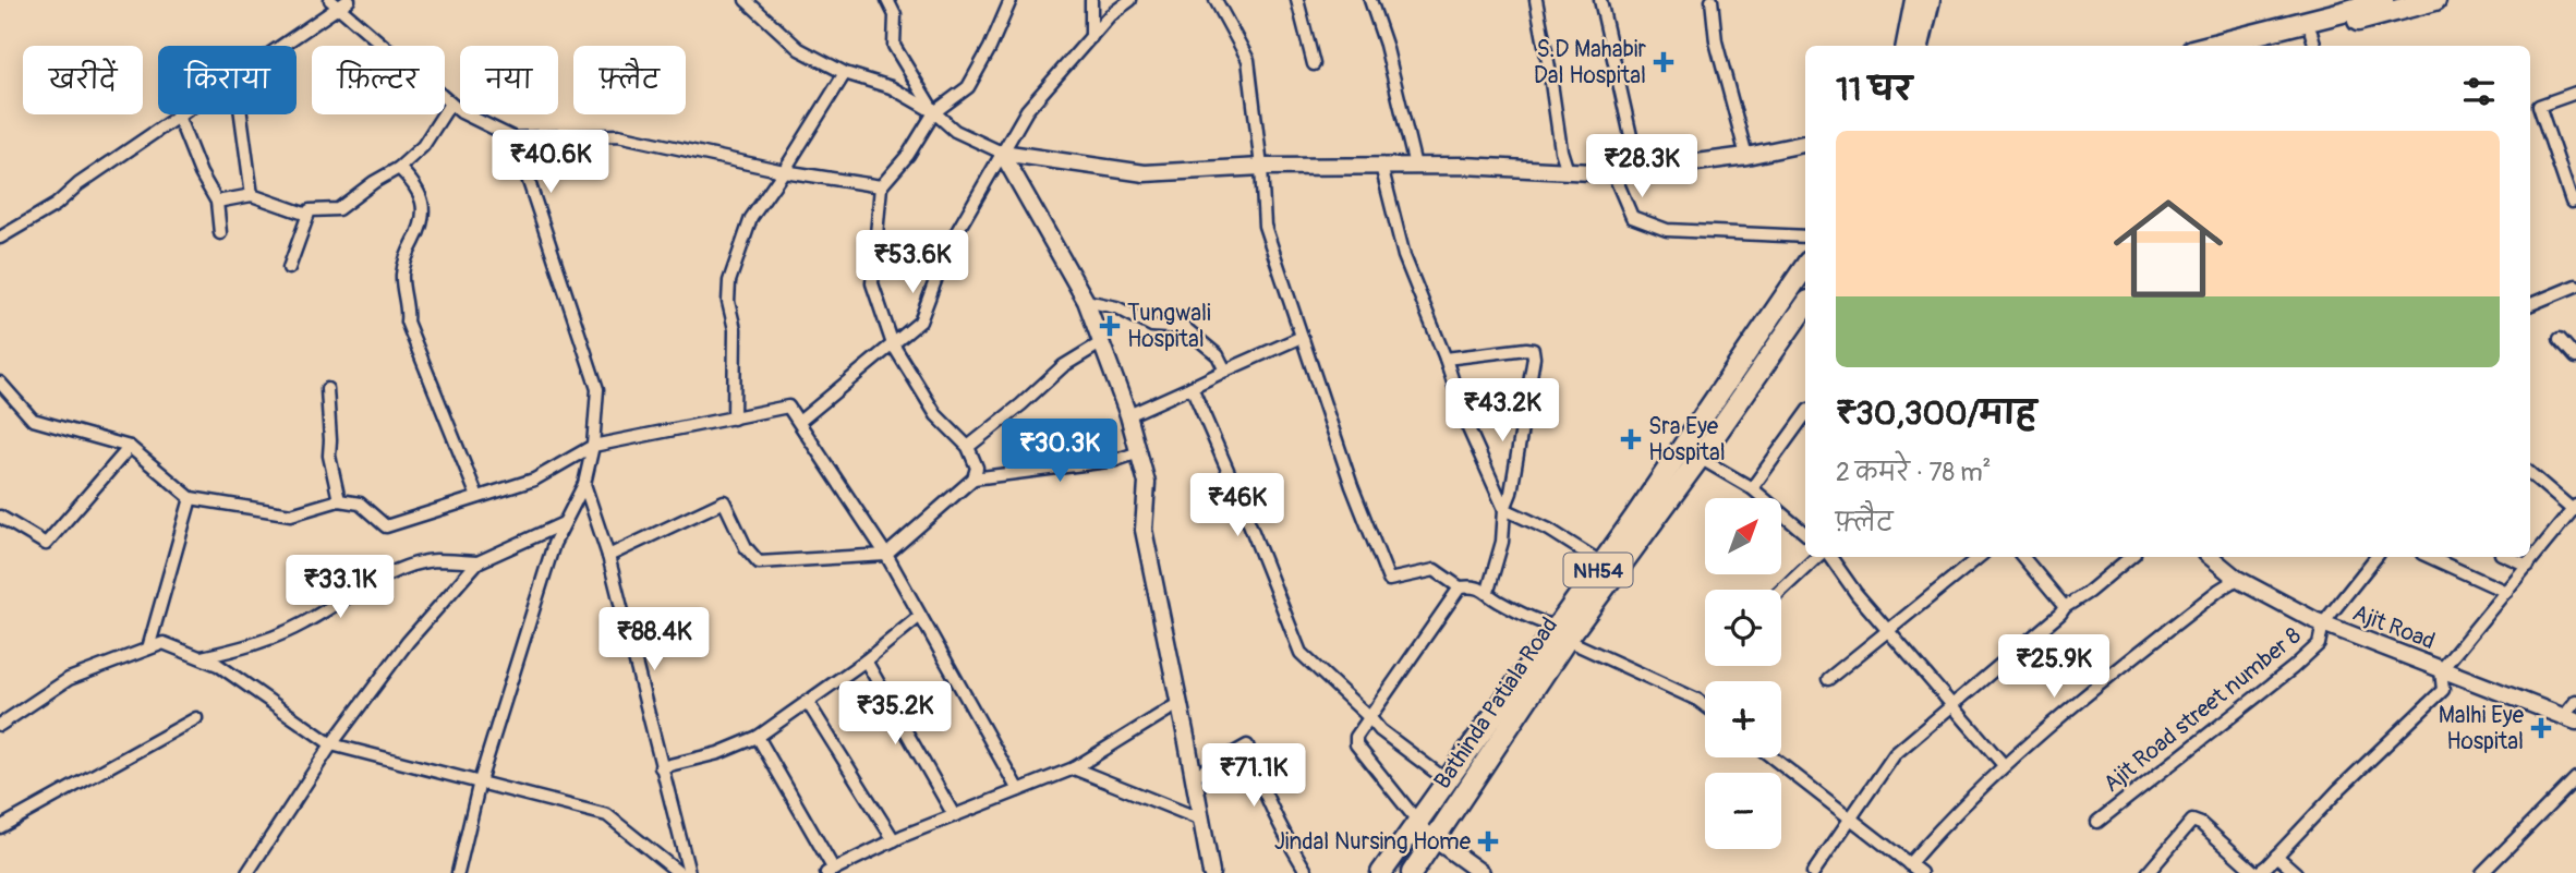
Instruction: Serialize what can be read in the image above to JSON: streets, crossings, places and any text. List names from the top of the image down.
{
  "streets": {
    "highway": ["NH54", "Bathinda Patiala Road"],
    "street": ["Ajit Road", "Ajit Road street number 8"]
  },
  "crossings": [
    ["NH54", "Bathinda Patiala Road"],
    ["Ajit Road", "Ajit Road street number 8"]
  ],
  "places": {
    "health": [
      "S.D Mahabir Dal Hospital",
      "Tungwali Hospital",
      "Sra Eye Hospital",
      "Malhi Eye Hospital",
      "Jindal Nursing Home"
    ]
  },
  "north": "top right",
  "page": {
    "chip": [
      "खरीदें",
      "किराया",
      "फ़िल्टर",
      "नया",
      "फ़्लैट"
    ],
    "heading": "11 घर",
    "price": [
      "₹40.6K",
      "₹28.3K",
      "₹53.6K",
      "₹43.2K",
      "₹30.3K",
      "₹46K",
      "₹33.1K",
      "₹88.4K",
      "₹25.9K",
      "₹35.2K",
      "₹71.1K"
    ],
    "list": [
      {
        "name": "₹30,300/माह",
        "note": "2 कमरे · 78 m² · फ़्लैट"
      }
    ],
    "map_buttons": ["+", "−"]
  }
}
